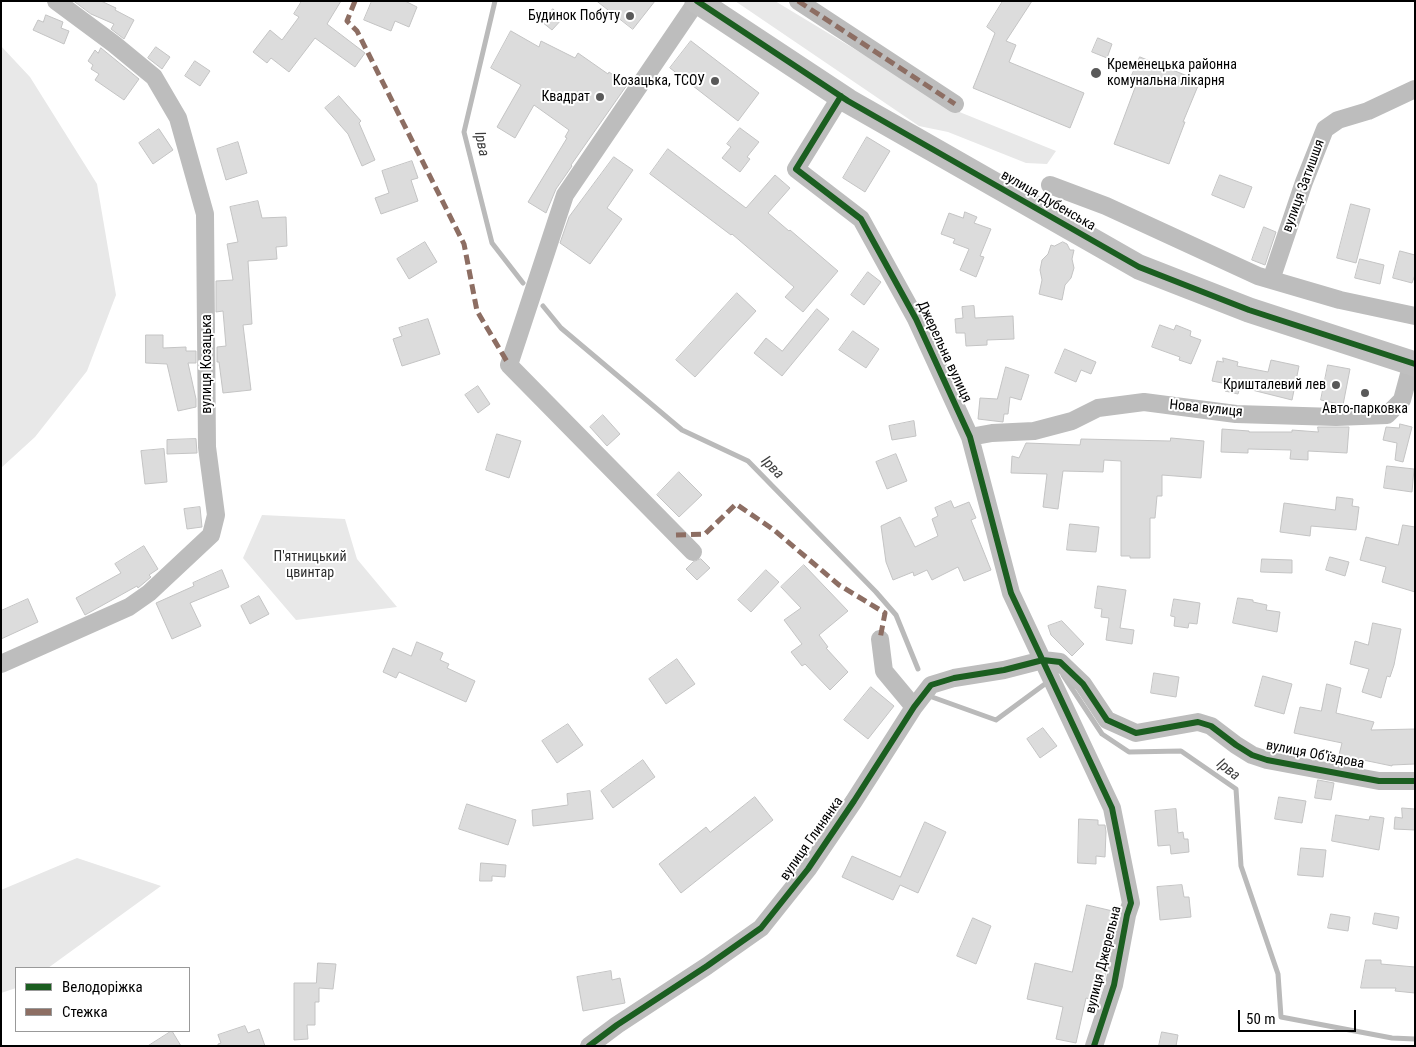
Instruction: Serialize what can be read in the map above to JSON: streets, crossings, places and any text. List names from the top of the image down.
{
  "streets": {
    "main road": ["вулиця Дубенська"],
    "street": [
      "вулиця Затишшя",
      "Джерельна вулиця",
      "вулиця Козацька",
      "Нова вулиця",
      "вулиця Об'їздова",
      "вулиця Глинянка",
      "вулиця Джерельна"
    ]
  },
  "crossings": [
    ["вулиця Дубенська", "Джерельна вулиця"],
    ["вулиця Дубенська", "Нова вулиця"],
    ["Джерельна вулиця", "Нова вулиця"],
    ["Джерельна вулиця", "вулиця Об'їздова"],
    ["Джерельна вулиця", "вулиця Глинянка"],
    ["Джерельна вулиця", "вулиця Джерельна"],
    ["вулиця Об'їздова", "вулиця Глинянка"],
    ["вулиця Об'їздова", "вулиця Джерельна"],
    ["вулиця Глинянка", "вулиця Джерельна"]
  ],
  "water": ["Ірва"],
  "parks": ["П'ятницький цвинтар"],
  "places": [
    "Будинок Побуту",
    "Кременецька районна комунальна лікарня",
    "Козацька, ТСОУ",
    "Квадрат",
    "Кришталевий лев",
    "Авто-парковка"
  ],
  "legend": ["Велодоріжка", "Стежка"],
  "scale_bar": "50 m"
}
